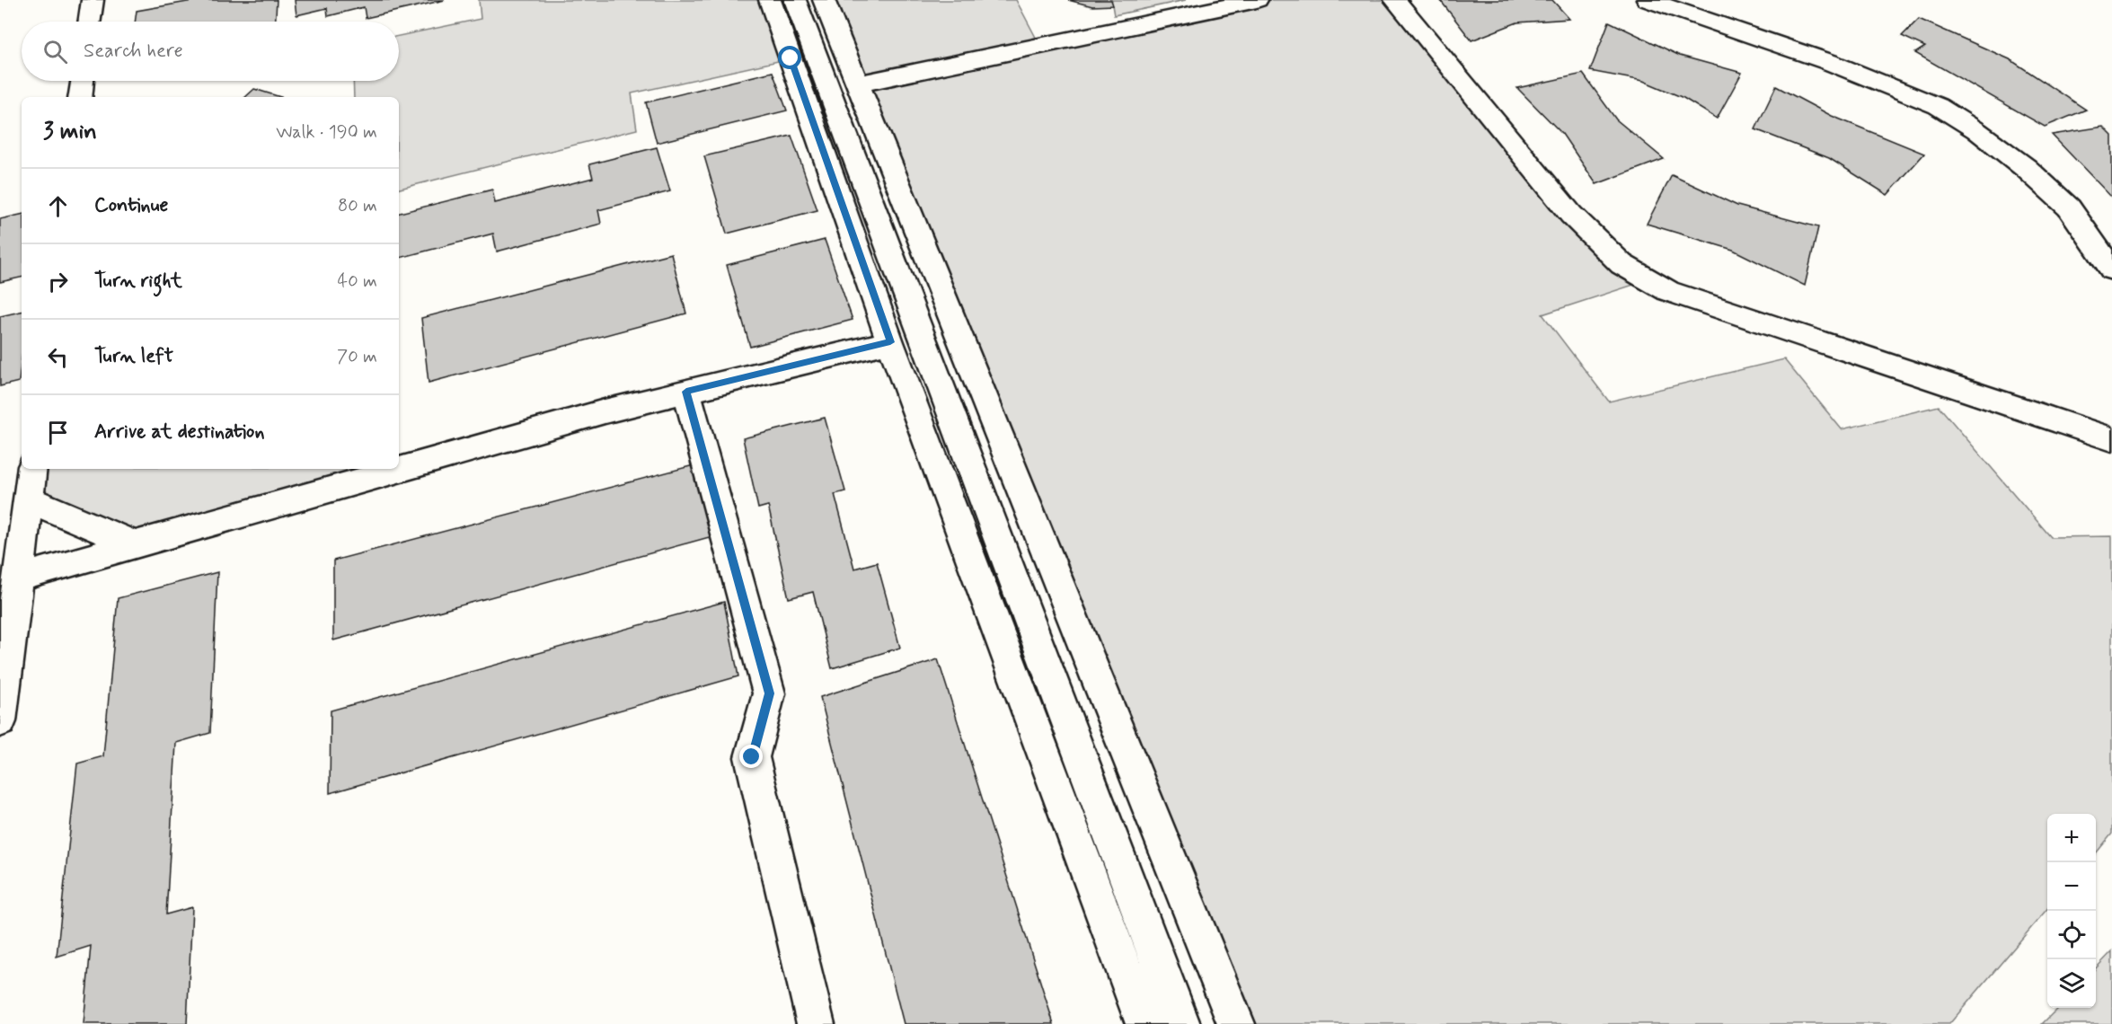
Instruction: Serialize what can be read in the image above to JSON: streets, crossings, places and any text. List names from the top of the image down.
{
  "page": {
    "search": "Search here",
    "heading": ["3 min", "Walk · 190 m"],
    "list": [
      ["Continue", "80 m"],
      ["Turn right", "40 m"],
      ["Turn left", "70 m"],
      "Arrive at destination"
    ],
    "map_buttons": ["+", "−"]
  }
}
